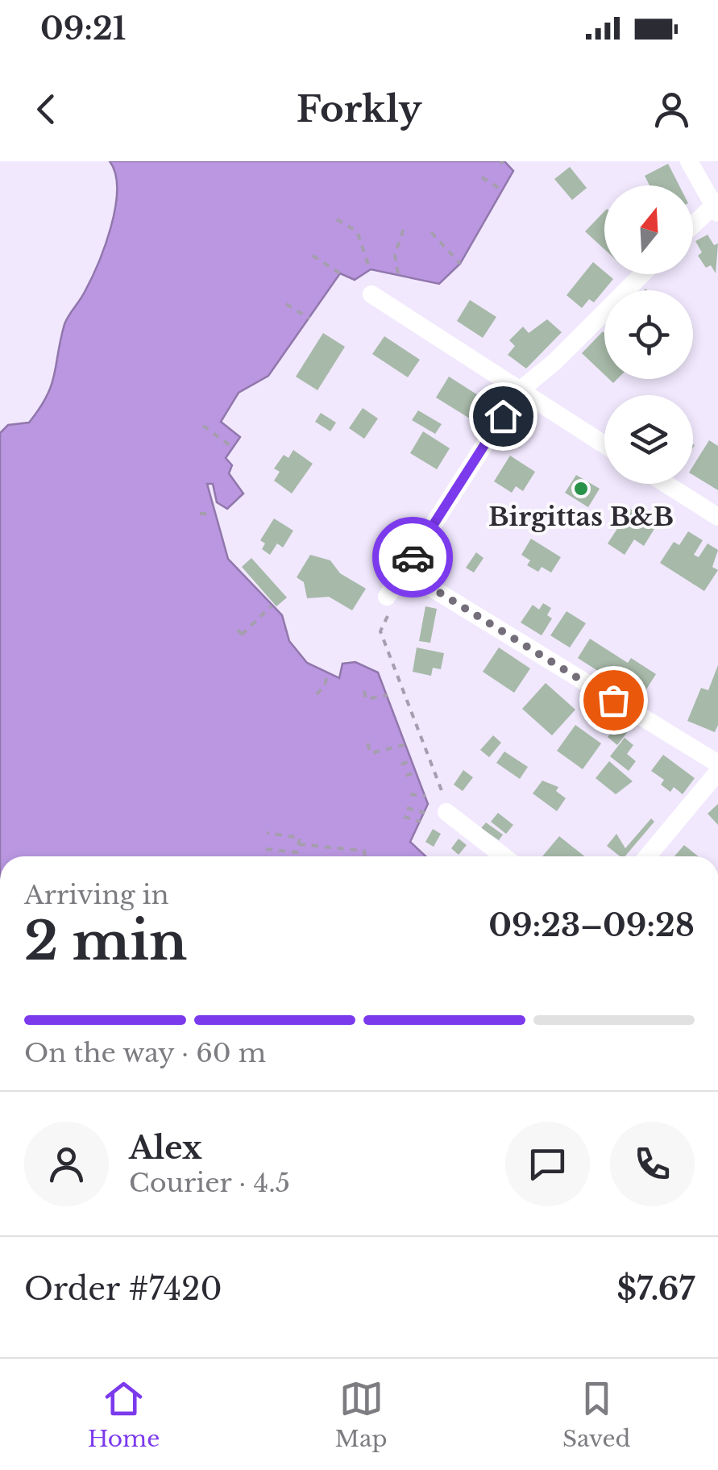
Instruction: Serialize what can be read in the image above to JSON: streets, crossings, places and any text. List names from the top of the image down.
{
  "places": ["Birgittas B&B"],
  "north": "top",
  "page": {
    "status": "09:21",
    "header": "Forkly",
    "heading": ["2 min", "Arriving in", "09:23–09:28"],
    "panel": [
      "Alex",
      "Courier · 4.5",
      "Order #7420",
      "$7.67"
    ],
    "bar": "On the way · 60 m",
    "tabs": ["Home", "Map", "Saved"]
  }
}
